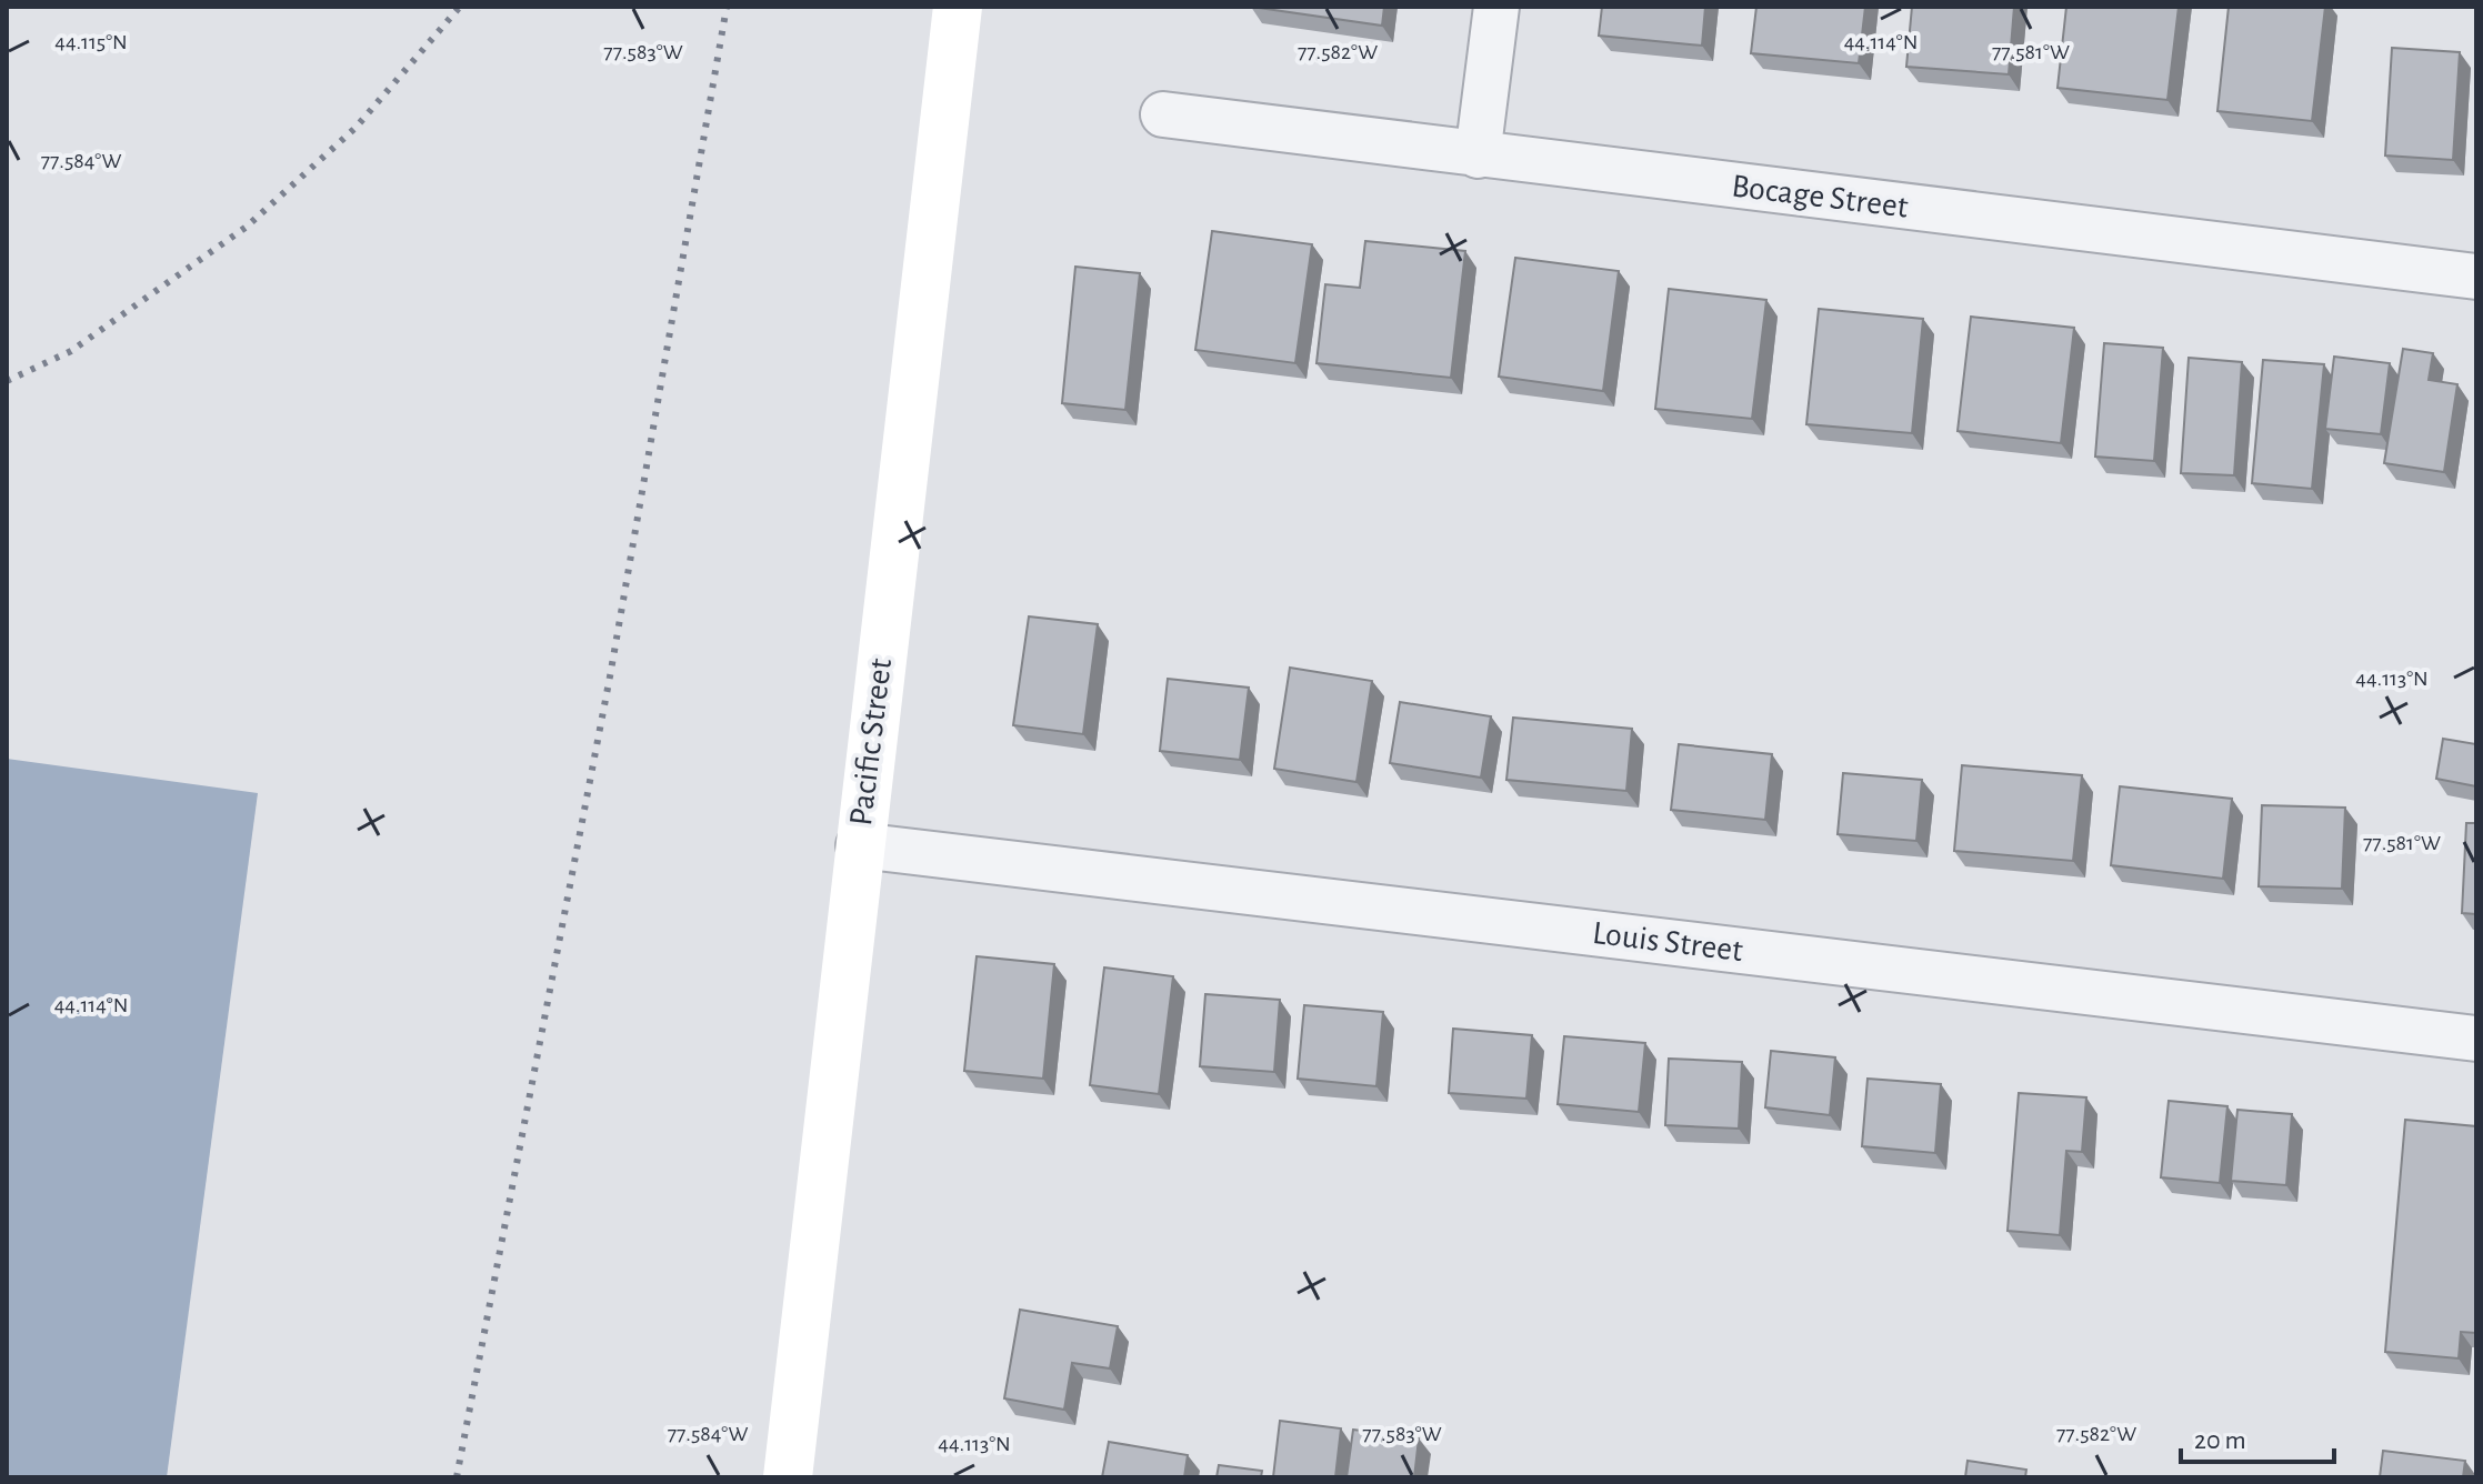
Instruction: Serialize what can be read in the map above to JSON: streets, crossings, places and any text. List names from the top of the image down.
{
  "streets": {
    "street": ["Bocage Street", "Pacific Street", "Louis Street"]
  },
  "crossings": [
    ["Pacific Street", "Louis Street"]
  ],
  "scale_bar": "20 m",
  "coordinates": [
    "44.115°N",
    "44.114°N",
    "77.583°W",
    "77.582°W",
    "77.581°W",
    "77.584°W",
    "44.113°N"
  ]
}
